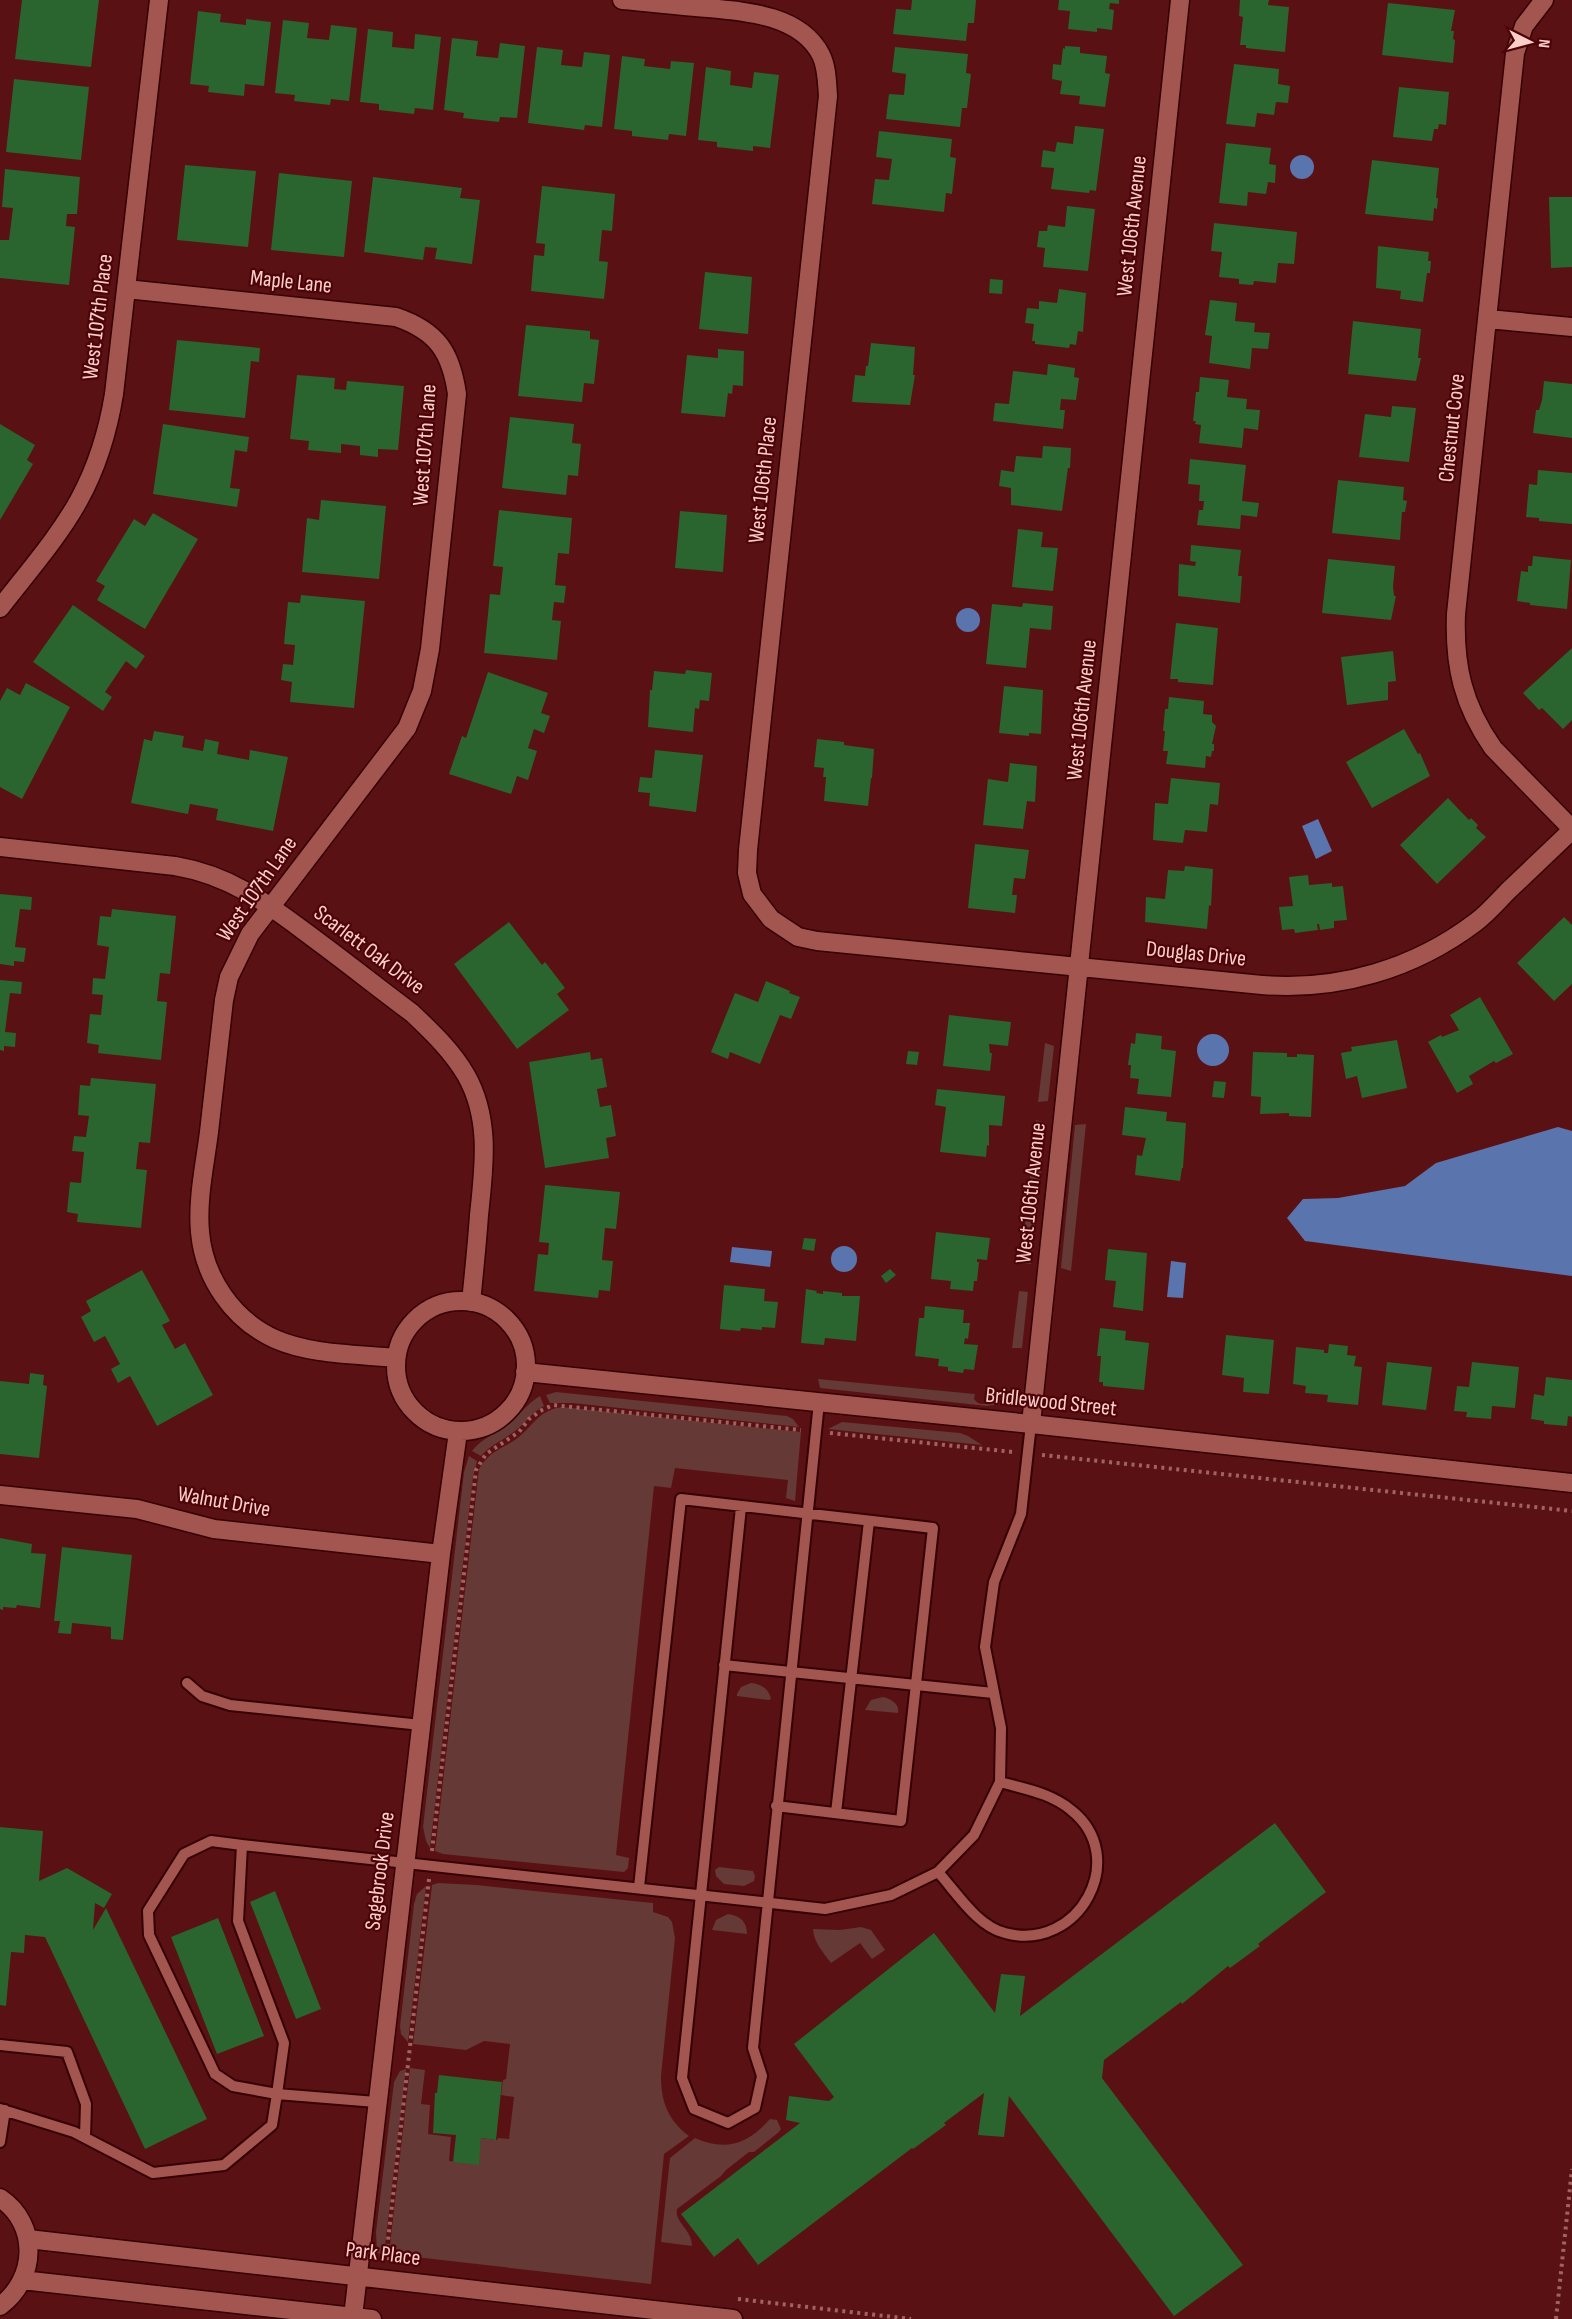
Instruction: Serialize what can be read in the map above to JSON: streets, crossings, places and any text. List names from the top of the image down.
{
  "streets": {
    "street": [
      "West 106th Avenue",
      "Maple Lane",
      "West 107th Place",
      "Chestnut Cove",
      "West 107th Lane",
      "West 106th Place",
      "Scarlett Oak Drive",
      "Douglas Drive",
      "Bridlewood Street",
      "Walnut Drive",
      "Sagebrook Drive",
      "Park Place"
    ]
  },
  "crossings": [
    ["West 106th Avenue", "Douglas Drive"],
    ["West 106th Avenue", "Bridlewood Street"],
    ["Maple Lane", "West 107th Place"],
    ["Maple Lane", "West 107th Lane"],
    ["Chestnut Cove", "Douglas Drive"],
    ["West 107th Lane", "Scarlett Oak Drive"],
    ["West 107th Lane", "Bridlewood Street"],
    ["West 107th Lane", "Sagebrook Drive"],
    ["West 106th Place", "Douglas Drive"],
    ["Scarlett Oak Drive", "Bridlewood Street"],
    ["Scarlett Oak Drive", "Sagebrook Drive"],
    ["Bridlewood Street", "Sagebrook Drive"],
    ["Walnut Drive", "Sagebrook Drive"],
    ["Sagebrook Drive", "Park Place"]
  ],
  "north": "right"
}
